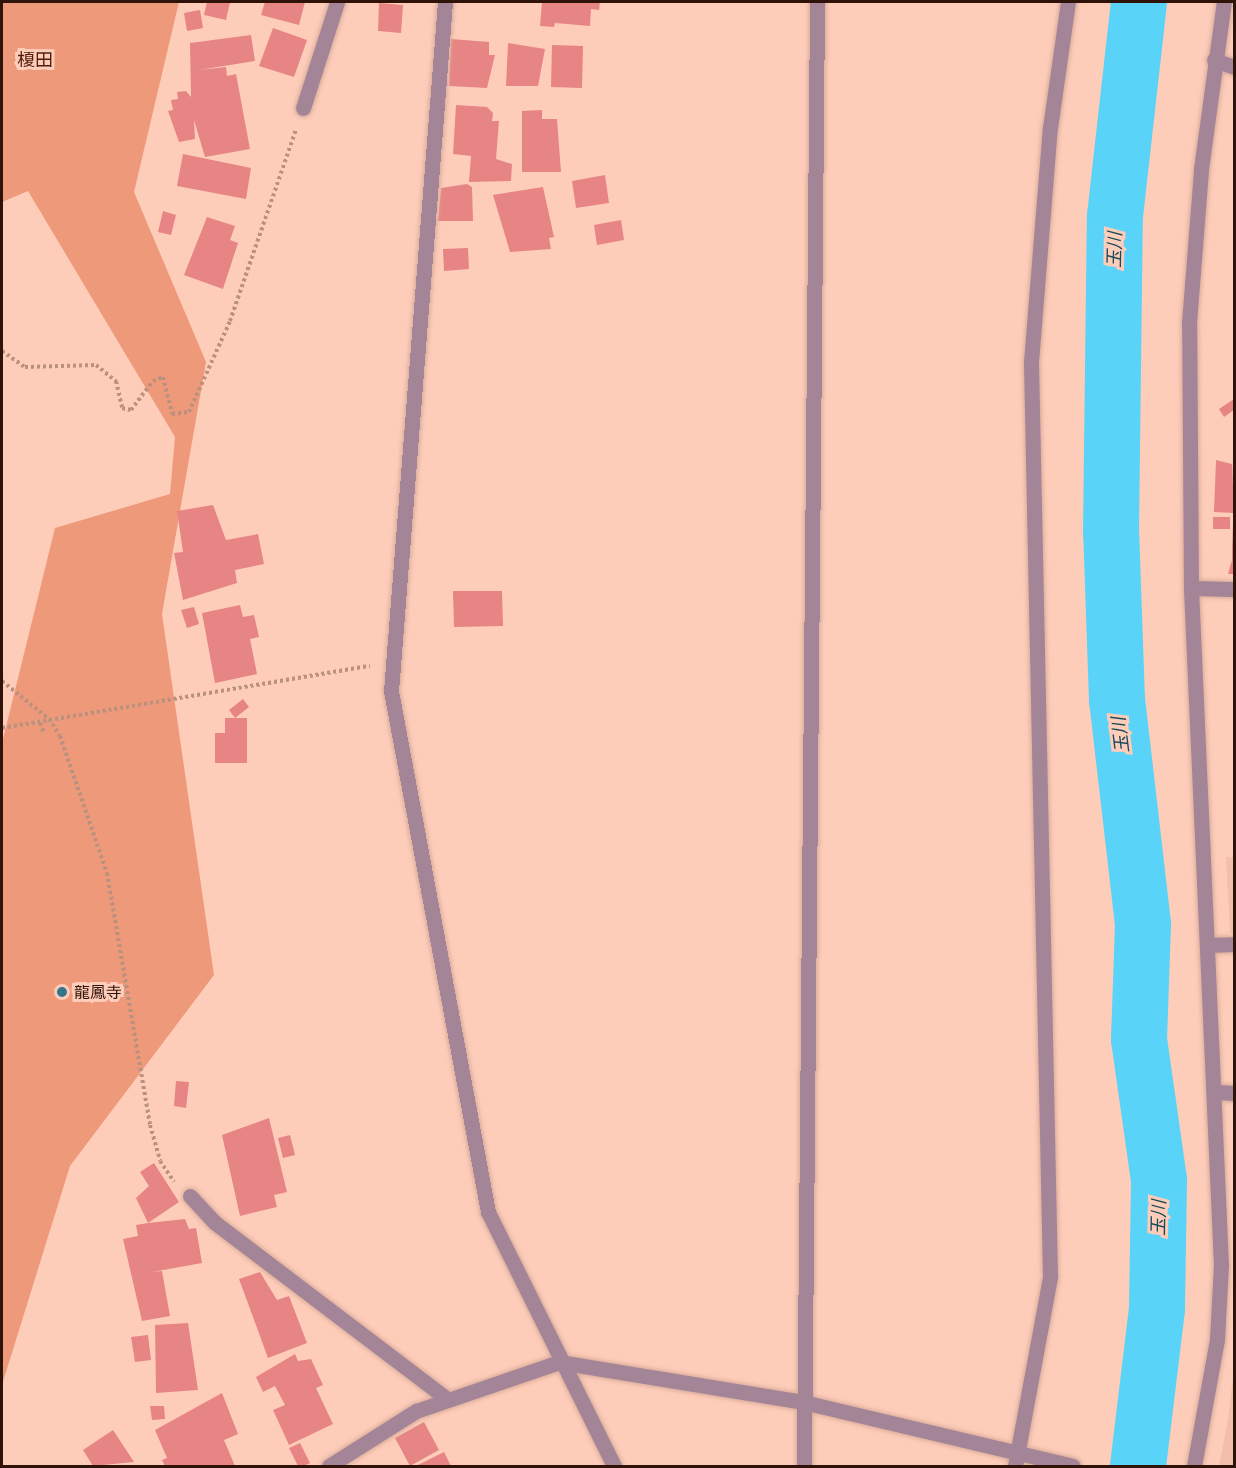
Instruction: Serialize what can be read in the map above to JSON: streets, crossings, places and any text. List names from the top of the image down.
{
  "districts": ["榎田"],
  "water": ["玉川"],
  "places": ["龍鳳寺"]
}
